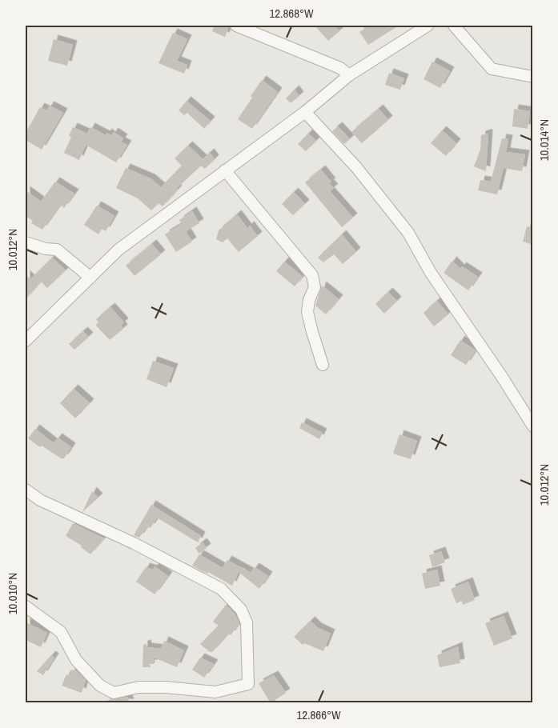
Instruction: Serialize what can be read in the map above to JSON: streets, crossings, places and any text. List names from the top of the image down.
{
  "coordinates": [
    "12.868°W",
    "10.014°N",
    "10.012°N",
    "10.010°N",
    "12.866°W"
  ]
}
